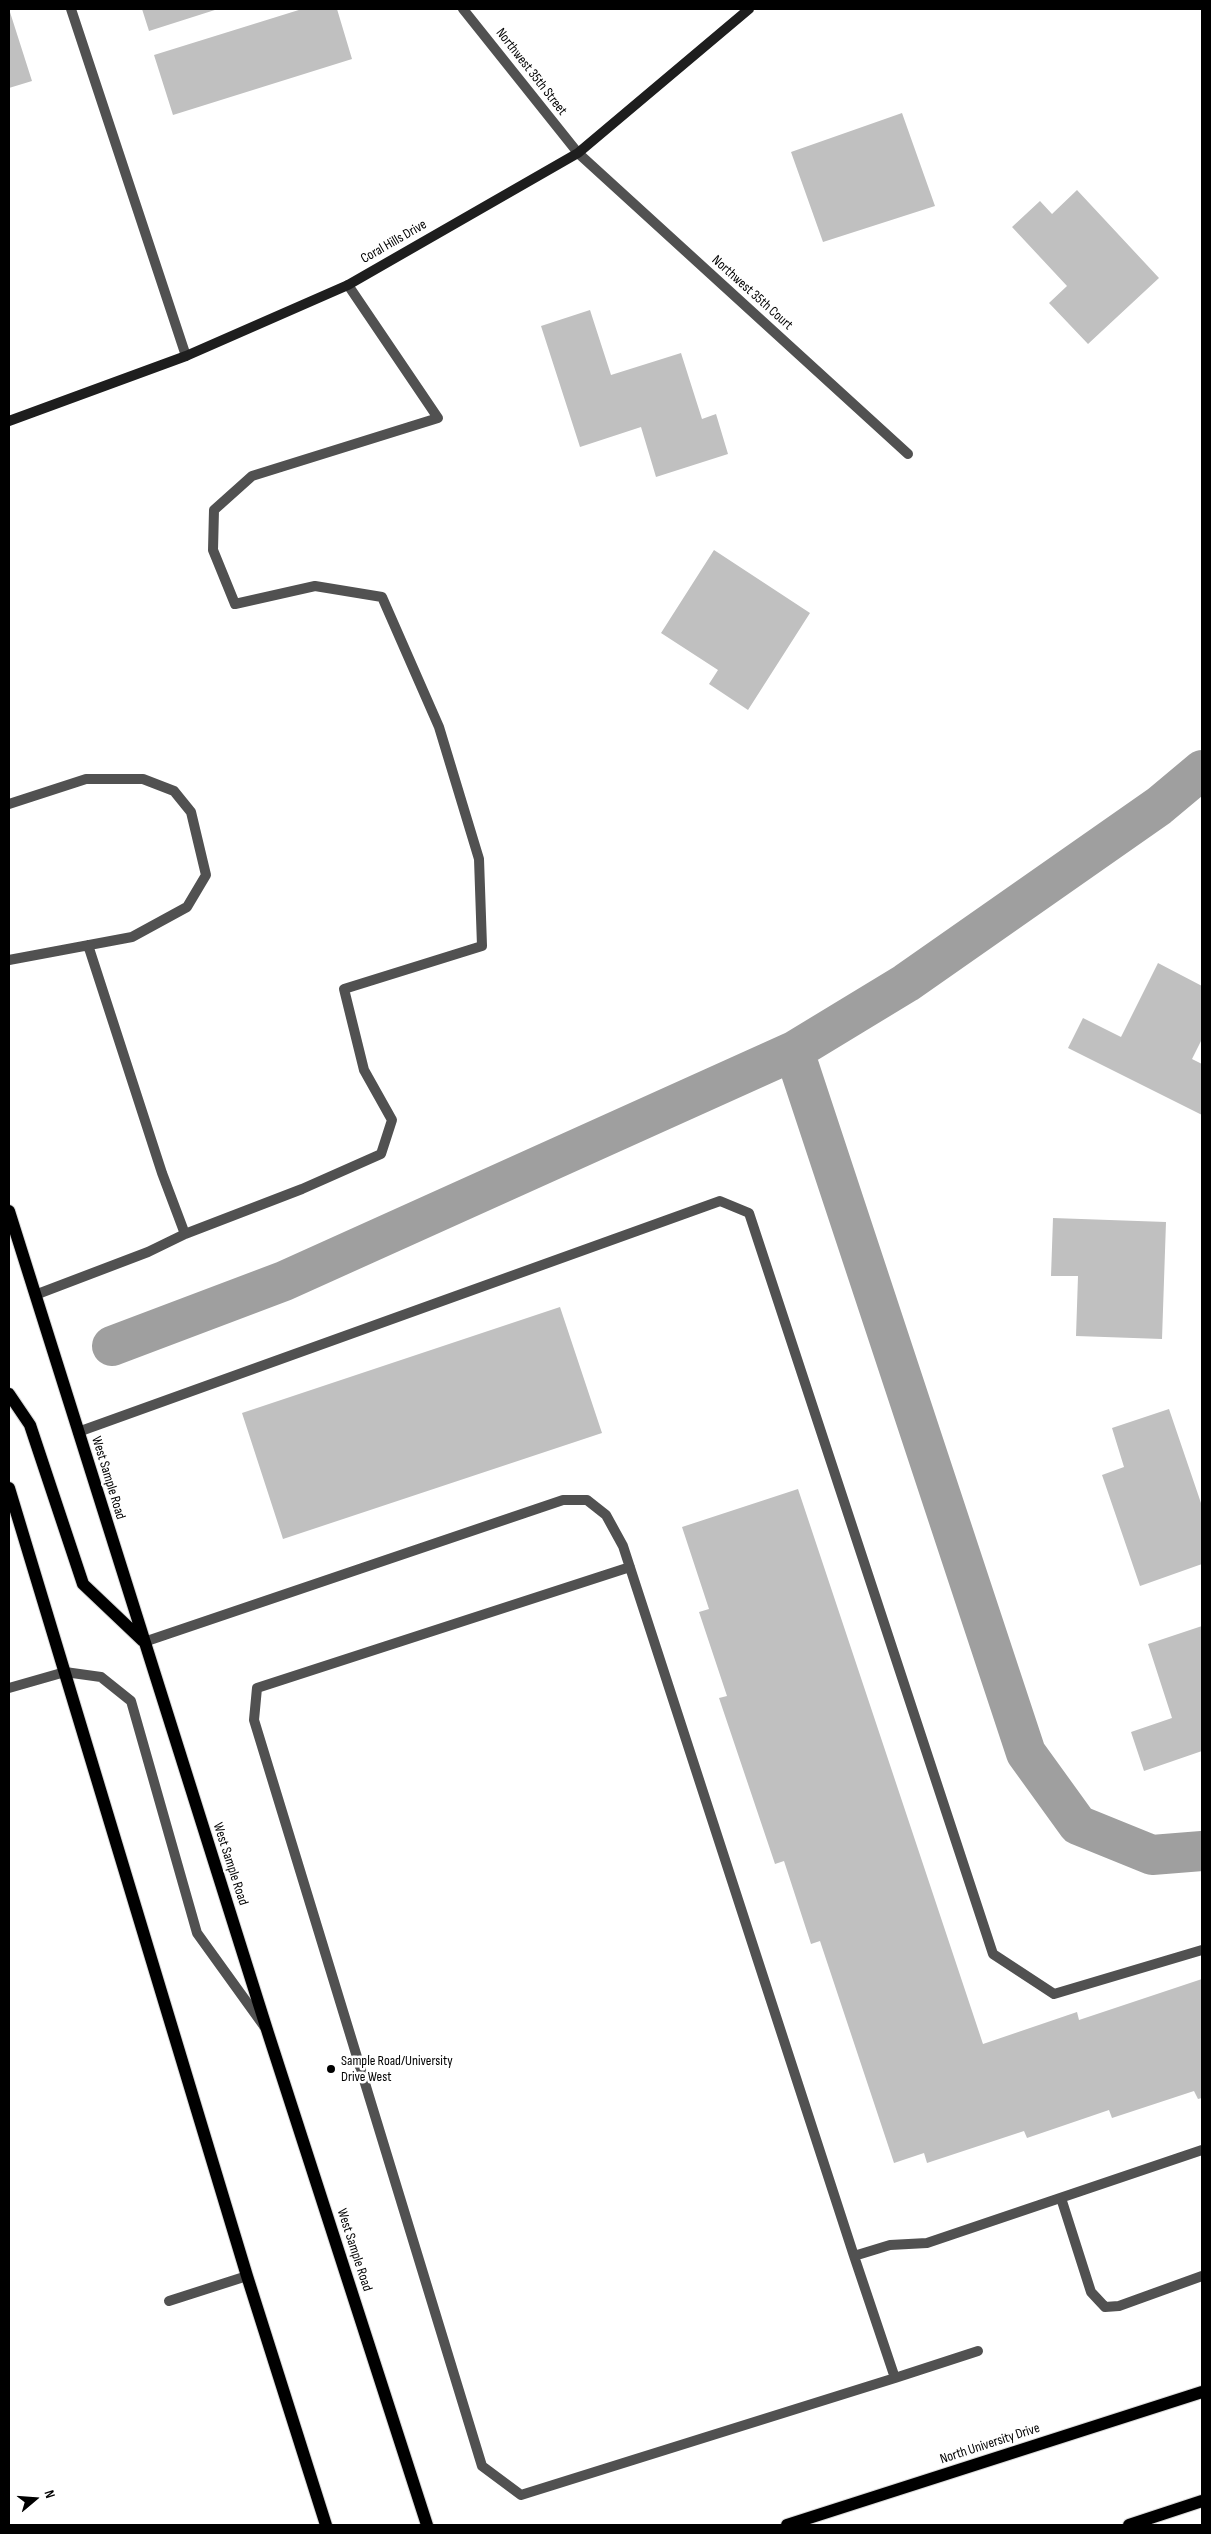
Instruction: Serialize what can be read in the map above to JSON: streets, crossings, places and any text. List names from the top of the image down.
{
  "streets": {
    "main road": ["West Sample Road", "North University Drive"],
    "street": ["Northwest 35th Street", "Coral Hills Drive", "Northwest 35th Court"]
  },
  "crossings": [
    ["Northwest 35th Street", "Coral Hills Drive"],
    ["Northwest 35th Street", "Northwest 35th Court"],
    ["Coral Hills Drive", "Northwest 35th Court"]
  ],
  "places": ["Sample Road/University Drive West"],
  "north": "right"
}
